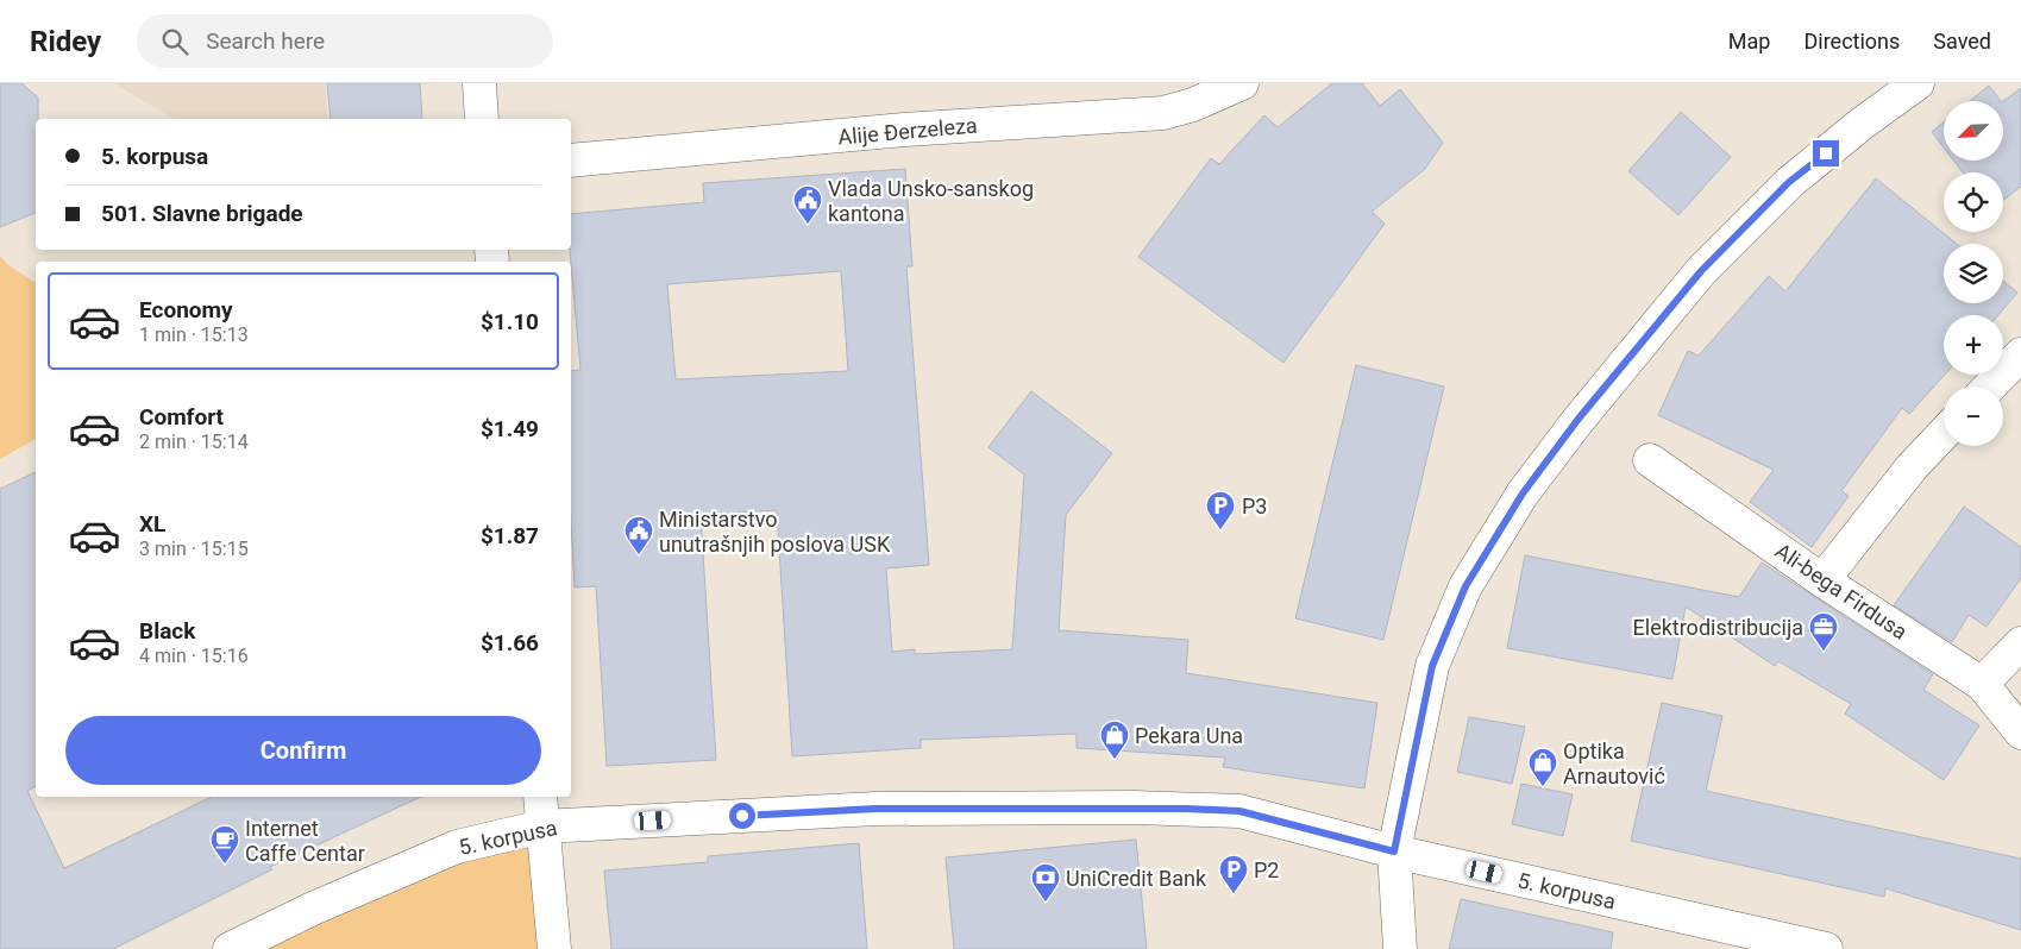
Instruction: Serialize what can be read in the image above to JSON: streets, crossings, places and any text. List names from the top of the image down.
{
  "streets": {
    "street": ["Alije Đerzeleza", "Ali-bega Firdusa", "5. korpusa"]
  },
  "places": {
    "public building": ["Vlada Unsko-sanskog kantona", "Ministarstvo unutrašnjih poslova USK"],
    "parking": ["P3", "P2"],
    "office": ["Elektrodistribucija"],
    "shop": ["Pekara Una", "Optika Arnautović"],
    "cafe": ["Internet Caffe Centar"],
    "bank": ["UniCredit Bank"]
  },
  "north": "bottom left",
  "page": {
    "header": "Ridey",
    "search": "Search here",
    "nav": ["Map", "Directions", "Saved"],
    "map_buttons": ["+", "−"],
    "banner": ["5. korpusa", "501. Slavne brigade"],
    "list": [
      {
        "name": "Economy",
        "note": "1 min · 15:13",
        "value": "$1.10"
      },
      {
        "name": "Comfort",
        "note": "2 min · 15:14",
        "value": "$1.49"
      },
      {
        "name": "XL",
        "note": "3 min · 15:15",
        "value": "$1.87"
      },
      {
        "name": "Black",
        "note": "4 min · 15:16",
        "value": "$1.66"
      }
    ],
    "buttons": "Confirm"
  }
}
